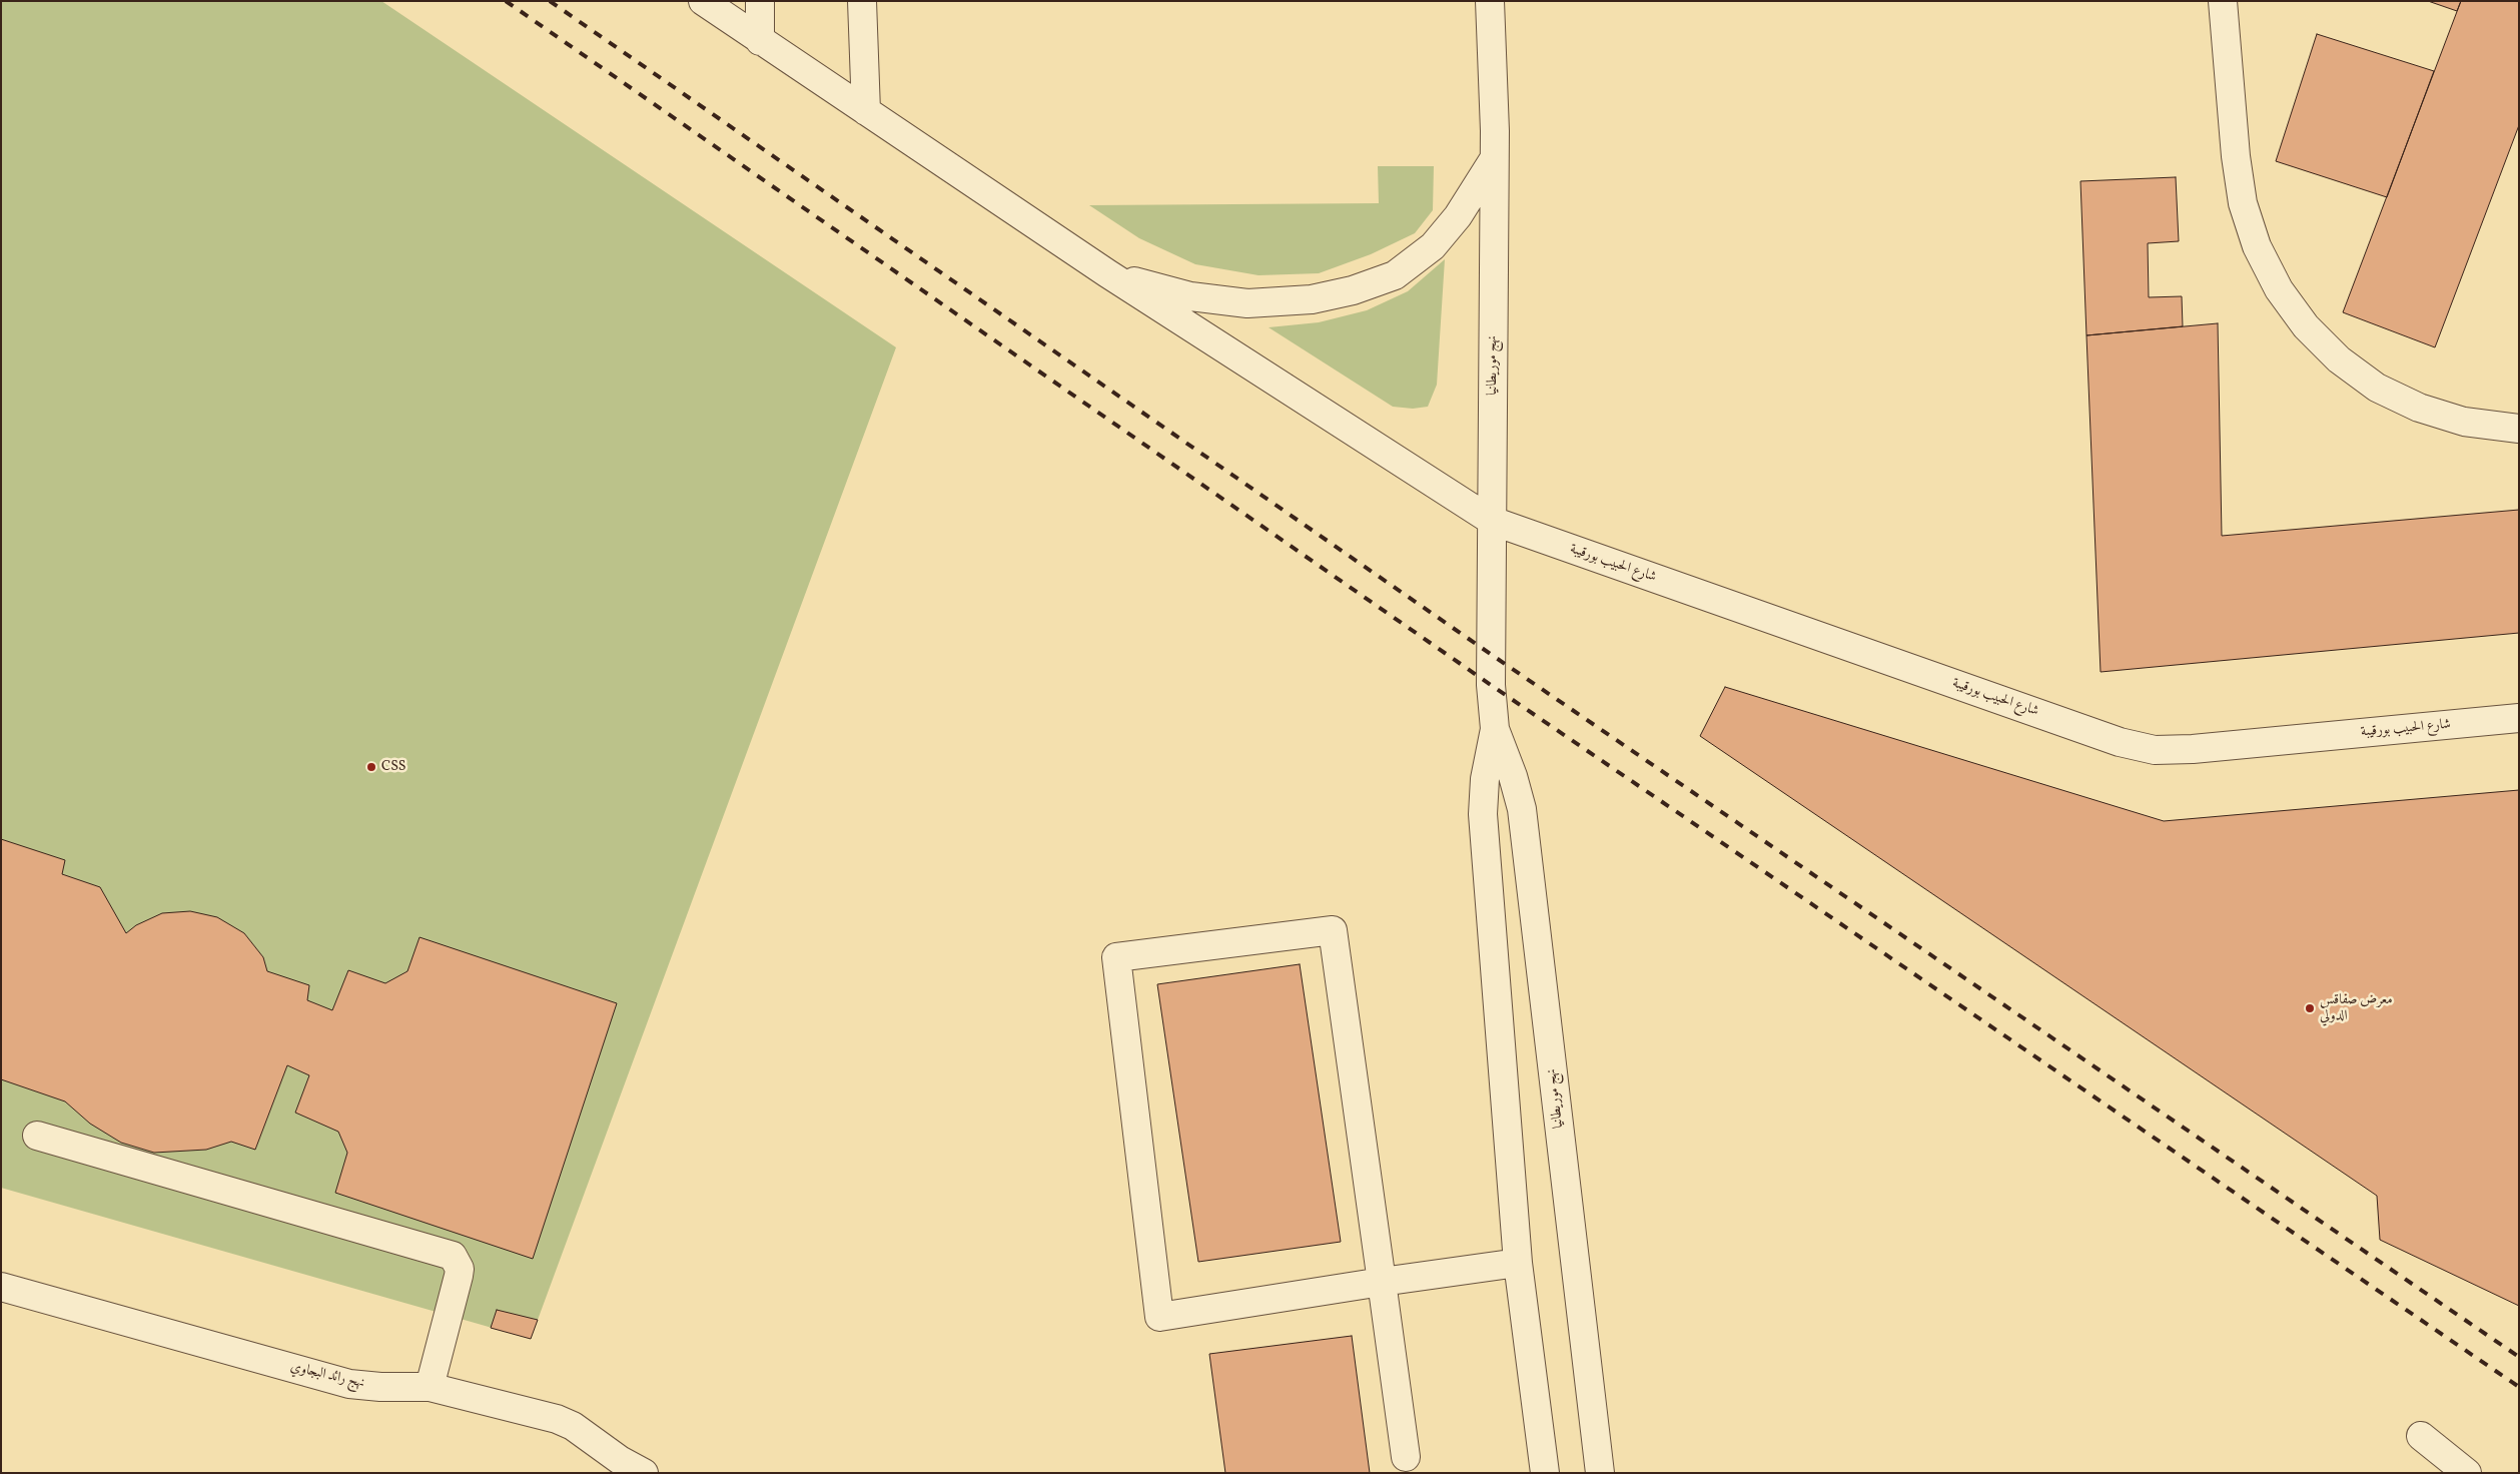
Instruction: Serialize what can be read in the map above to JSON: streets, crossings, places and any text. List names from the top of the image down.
{
  "streets": {
    "street": ["نهج موريطانيا", "شارع الحبيب بورقيبة", "نهج رائد البجاوي"]
  },
  "crossings": [
    ["نهج موريطانيا", "شارع الحبيب بورقيبة"]
  ],
  "places": ["CSS", "معرض صفاقس الدولي"]
}
